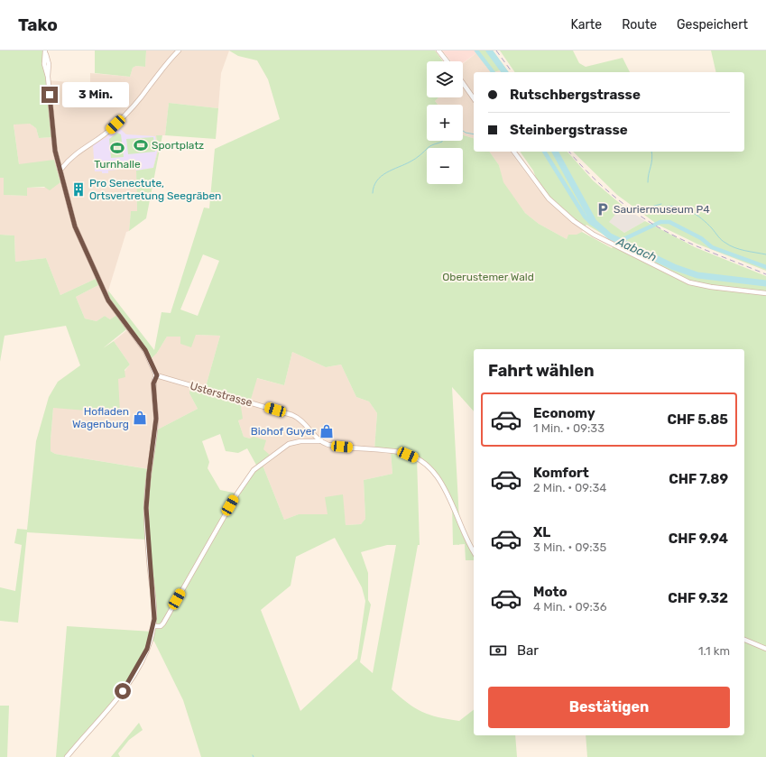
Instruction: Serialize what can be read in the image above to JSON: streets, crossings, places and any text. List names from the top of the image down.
{
  "streets": {
    "street": ["Usterstrasse"]
  },
  "water": ["Aabach"],
  "parks": ["Oberustemer Wald"],
  "places": {
    "sports": ["Sportplatz", "Turnhalle"],
    "building": ["Pro Senectute, Ortsvertretung Seegräben"],
    "parking": ["Sauriermuseum P4"],
    "shop": ["Hofladen Wagenburg", "Biohof Guyer"]
  },
  "page": {
    "header": "Tako",
    "nav": ["Karte", "Route", "Gespeichert"],
    "map_buttons": ["+", "−"],
    "banner": ["Rutschbergstrasse", "Steinbergstrasse"],
    "bubble": "3 Min.",
    "heading": "Fahrt wählen",
    "list": [
      {
        "name": "Economy",
        "note": "1 Min. · 09:33",
        "value": "CHF 5.85"
      },
      {
        "name": "Komfort",
        "note": "2 Min. · 09:34",
        "value": "CHF 7.89"
      },
      {
        "name": "XL",
        "note": "3 Min. · 09:35",
        "value": "CHF 9.94"
      },
      {
        "name": "Moto",
        "note": "4 Min. · 09:36",
        "value": "CHF 9.32"
      }
    ],
    "pay": ["Bar", "1.1 km"],
    "buttons": "Bestätigen"
  }
}
